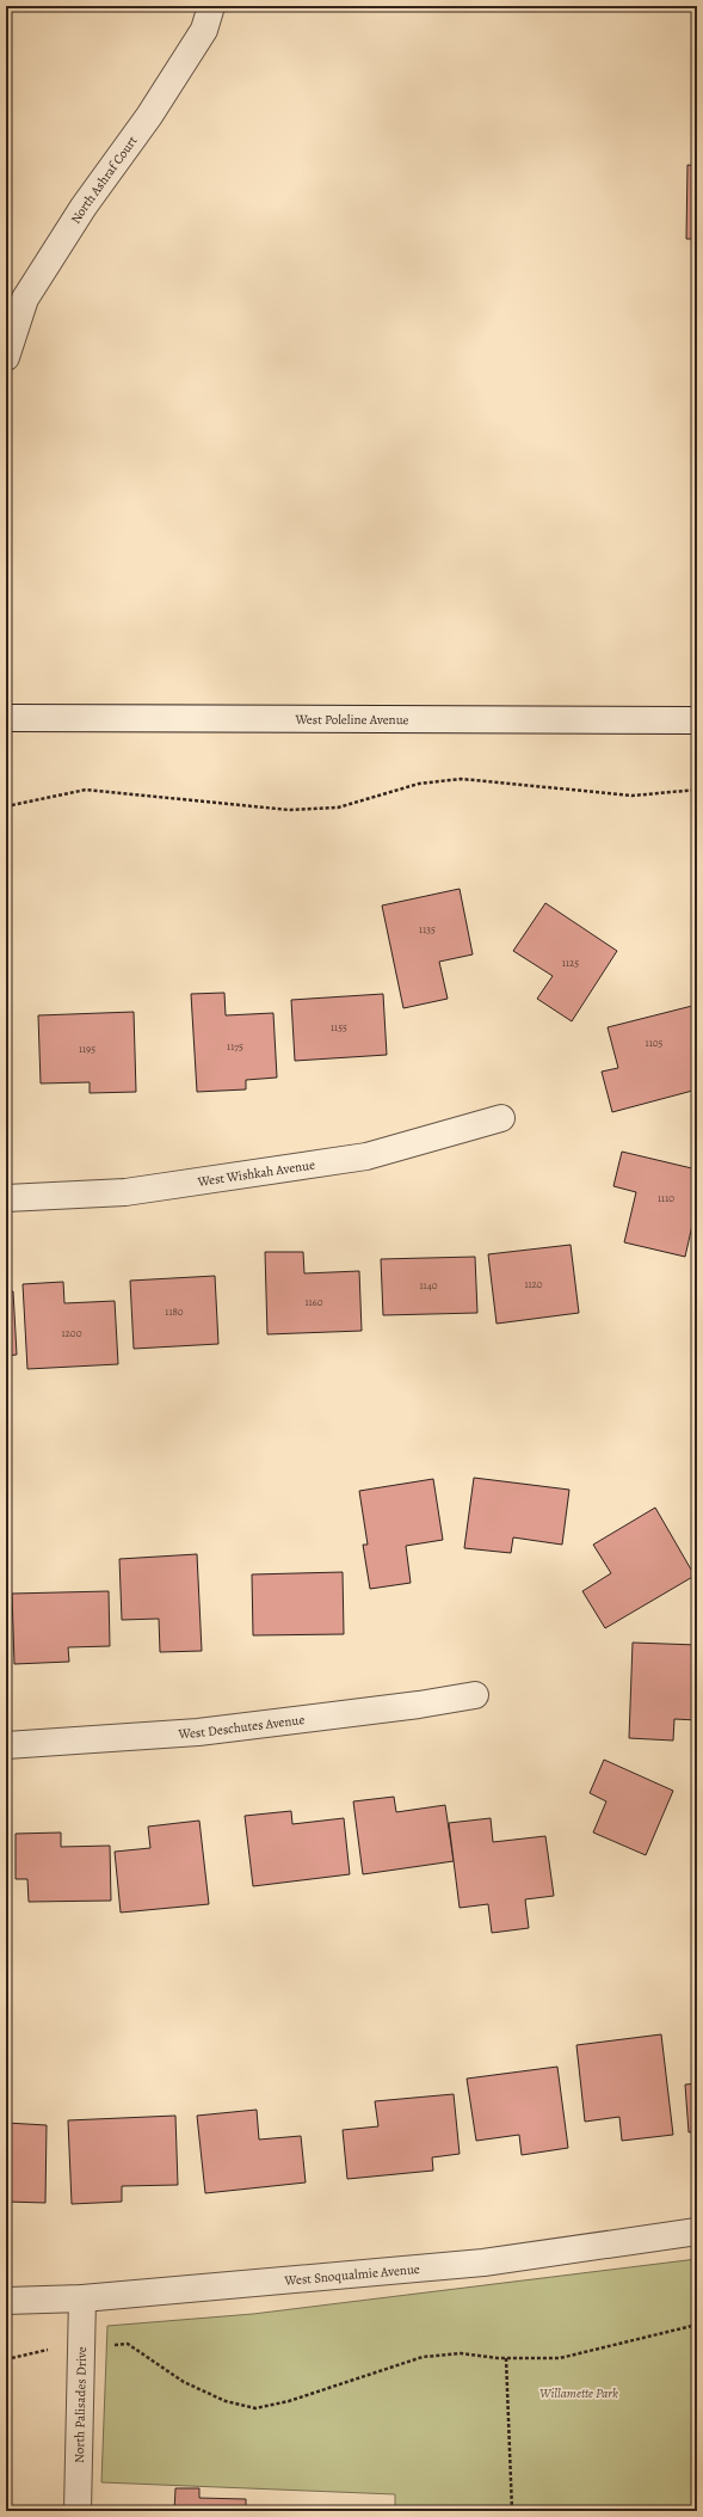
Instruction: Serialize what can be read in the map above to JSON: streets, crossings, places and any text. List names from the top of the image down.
{
  "streets": {
    "street": [
      "North Ashraf Court",
      "West Poleline Avenue",
      "West Wishkah Avenue",
      "West Deschutes Avenue",
      "West Snoqualmie Avenue",
      "North Palisades Drive"
    ]
  },
  "crossings": [
    ["West Snoqualmie Avenue", "North Palisades Drive"]
  ],
  "parks": ["Willamette Park"],
  "house_numbers": [
    "1135",
    "1125",
    "1155",
    "1105",
    "1175",
    "1195",
    "1110",
    "1120",
    "1140",
    "1160",
    "1180",
    "1200"
  ]
}
